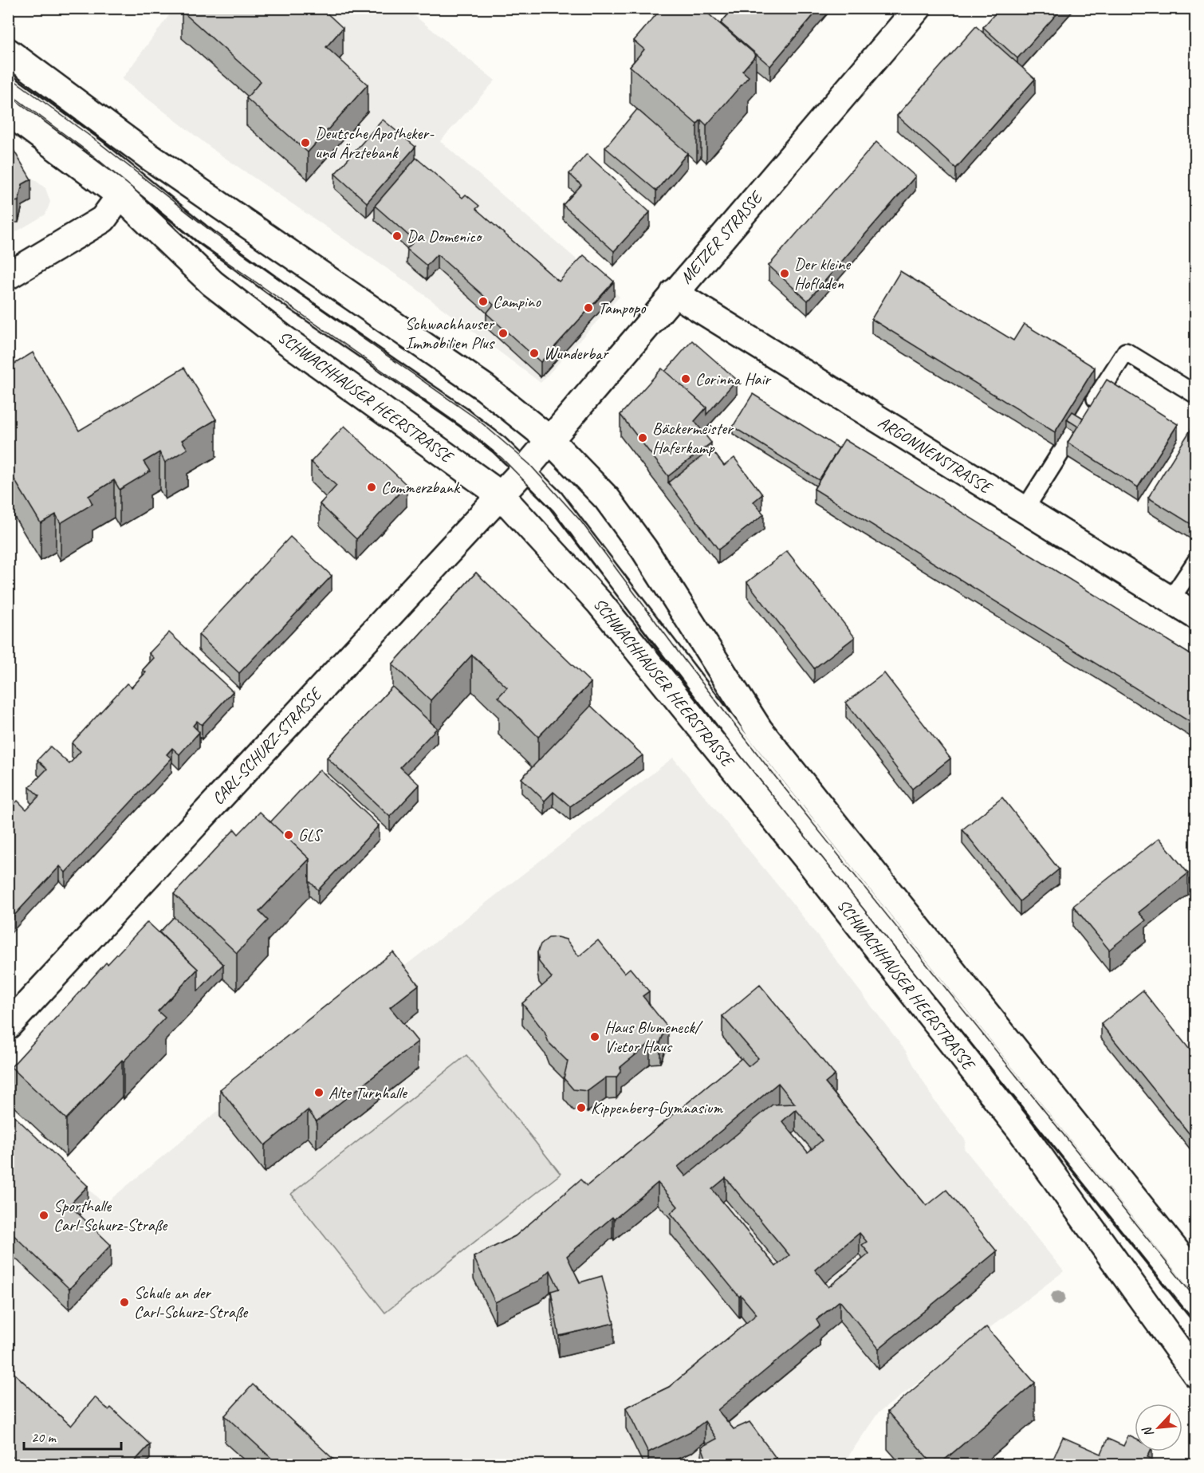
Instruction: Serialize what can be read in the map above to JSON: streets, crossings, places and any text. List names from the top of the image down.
{
  "streets": {
    "main road": [
      "METZER STRASSE",
      "SCHWACHHAUSER HEERSTRASSE",
      "ARGONNENSTRASSE",
      "CARL-SCHURZ-STRASSE"
    ]
  },
  "crossings": [
    ["METZER STRASSE", "ARGONNENSTRASSE"],
    ["METZER STRASSE", "CARL-SCHURZ-STRASSE"],
    ["SCHWACHHAUSER HEERSTRASSE", "CARL-SCHURZ-STRASSE"]
  ],
  "places": [
    "Deutsche Apotheker- und Ärztebank",
    "Da Domenico",
    "Der kleine Hofladen",
    "Campino",
    "Tampopo",
    "Schwachhauser Immobilien Plus",
    "Wunderbar",
    "Corinna Hair",
    "Bäckermeister Haferkamp",
    "Commerzbank",
    "GLS",
    "Haus Blumeneck/ Vietor Haus",
    "Alte Turnhalle",
    "Kippenberg-Gymnasium",
    "Sporthalle Carl-Schurz-Straße",
    "Schule an der Carl-Schurz-Straße"
  ],
  "scale_bar": "20 m",
  "north": "bottom left"
}
